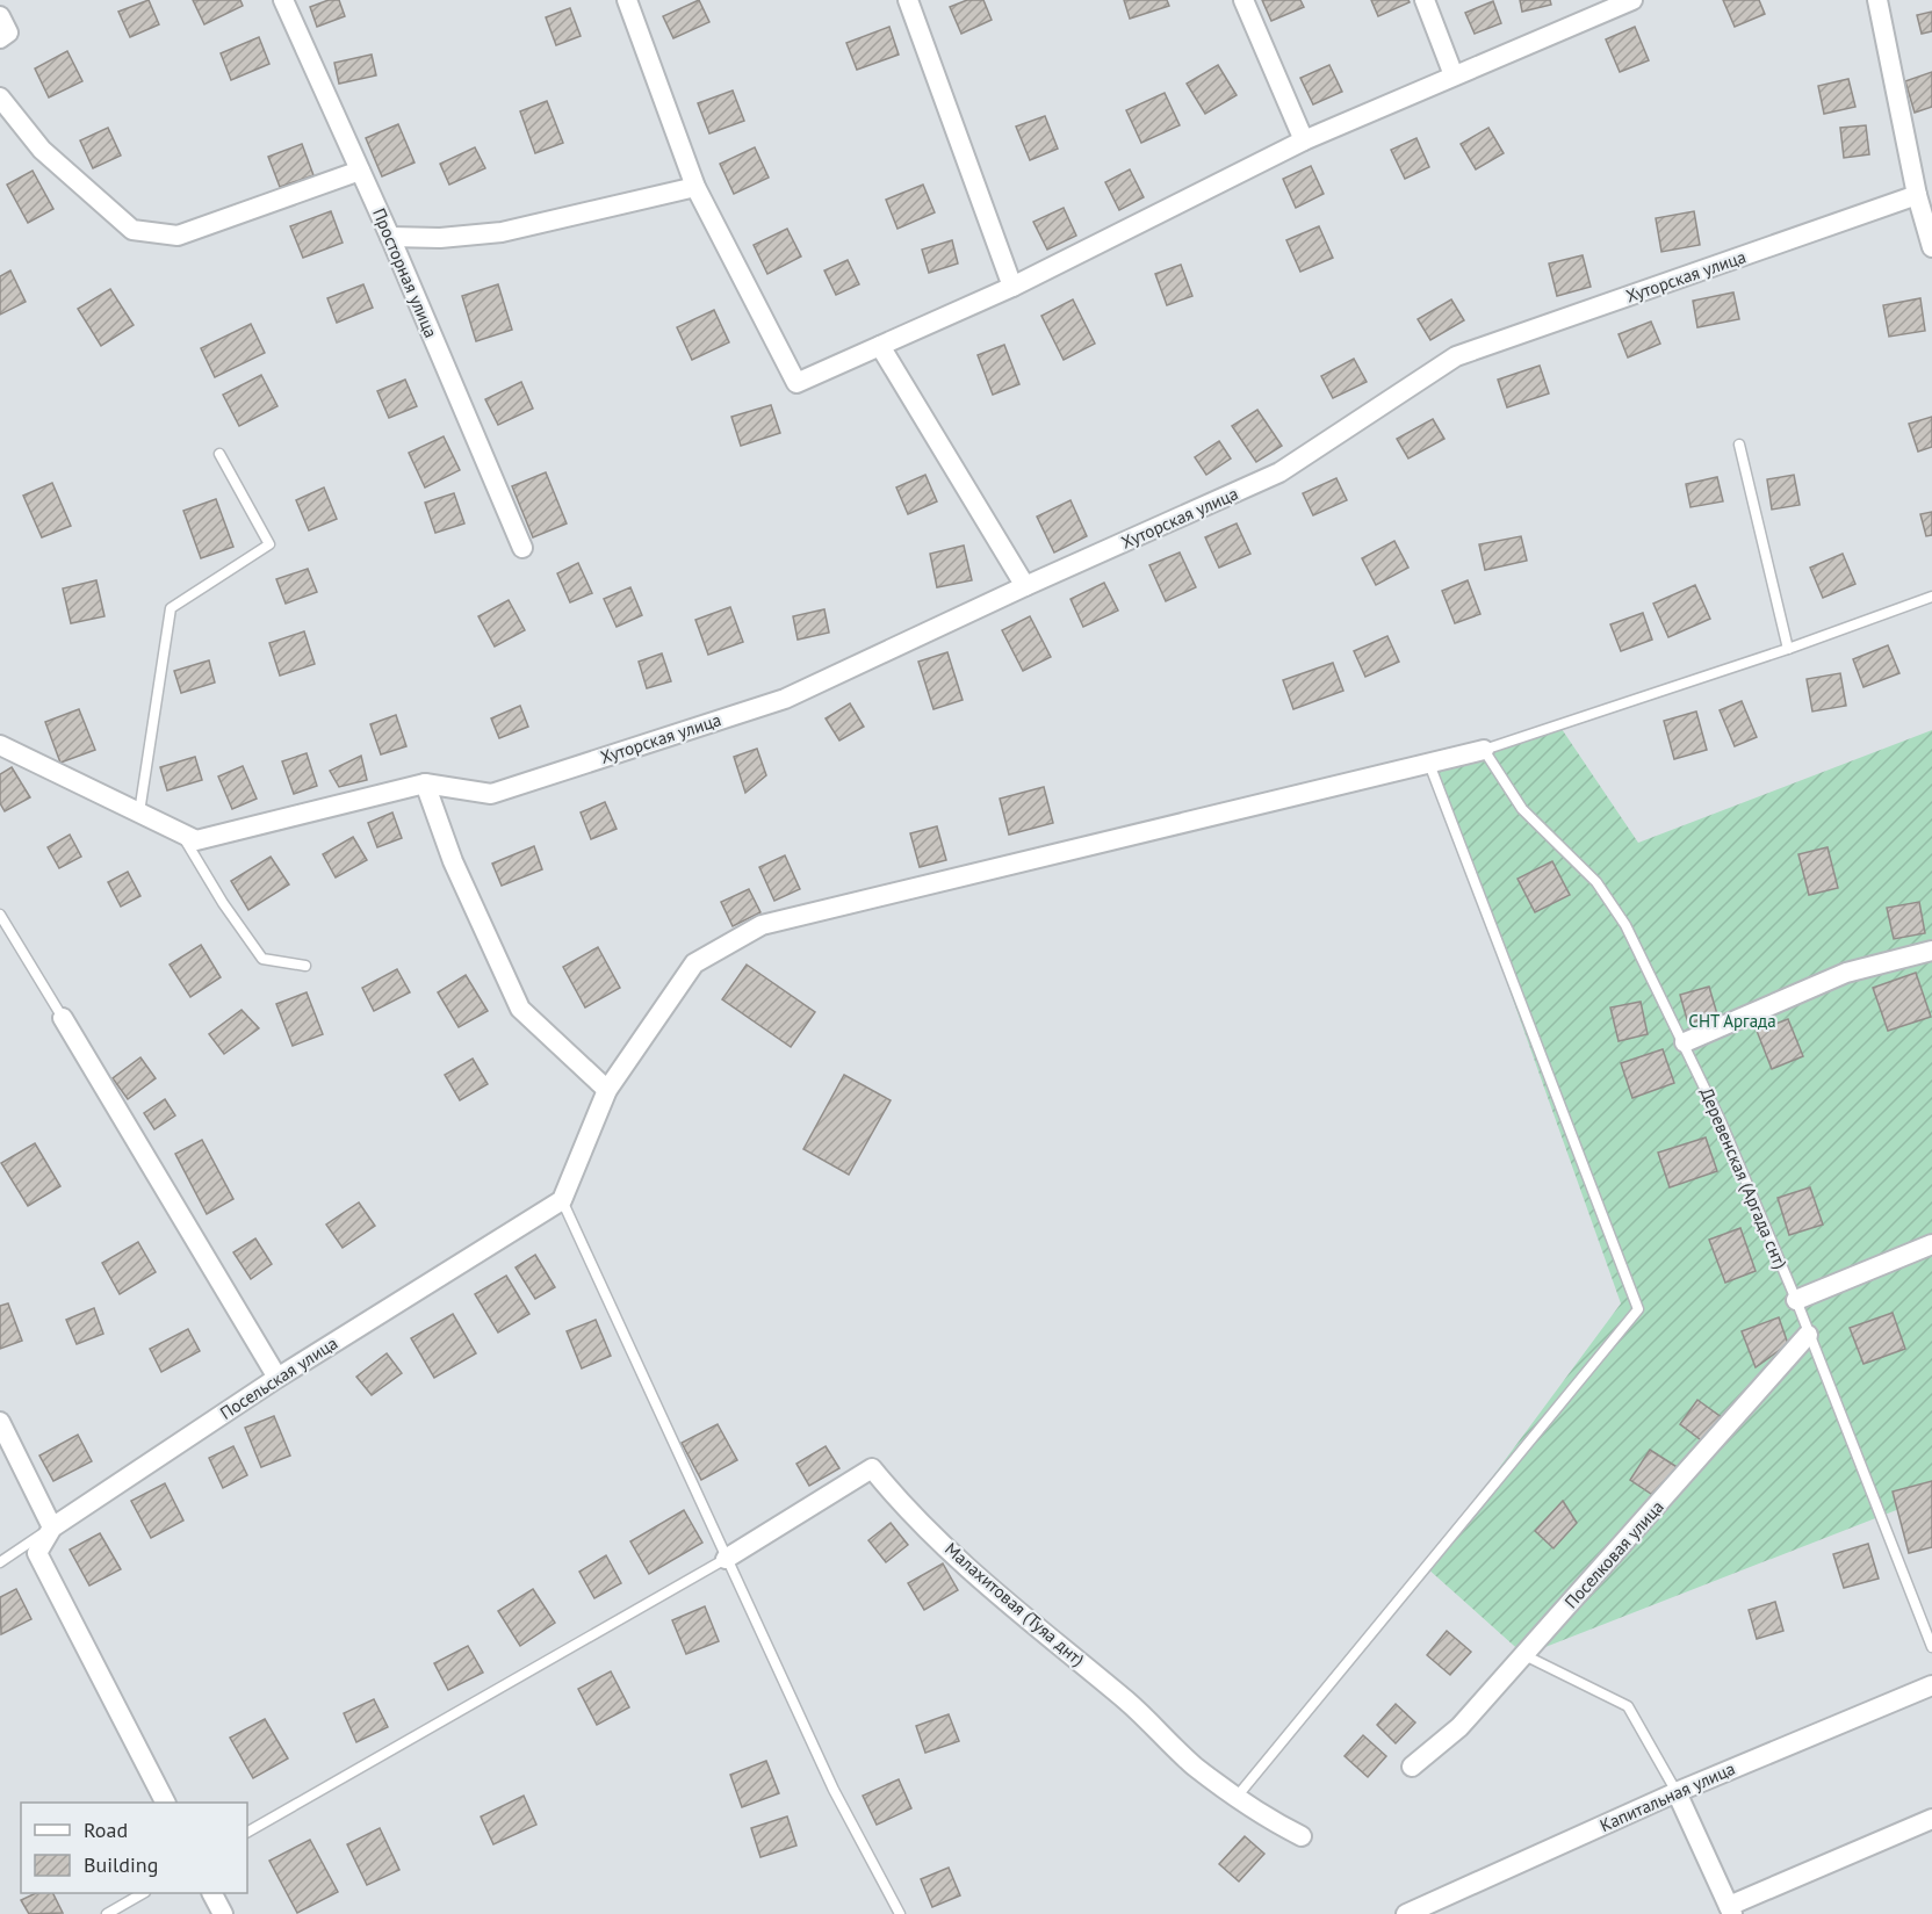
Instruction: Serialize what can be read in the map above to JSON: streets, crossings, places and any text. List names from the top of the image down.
{
  "streets": {
    "street": [
      "Просторная улица",
      "Хуторская улица",
      "Посельская улица",
      "Поселковая улица",
      "Малахитовая (Туяа днт)",
      "Капитальная улица"
    ],
    "lane": ["Деревенская (Аргада снт)"]
  },
  "crossings": [
    ["Деревенская (Аргада снт)", "Поселковая улица"]
  ],
  "parks": ["СНТ Аргада"],
  "legend": ["Road", "Building"]
}
